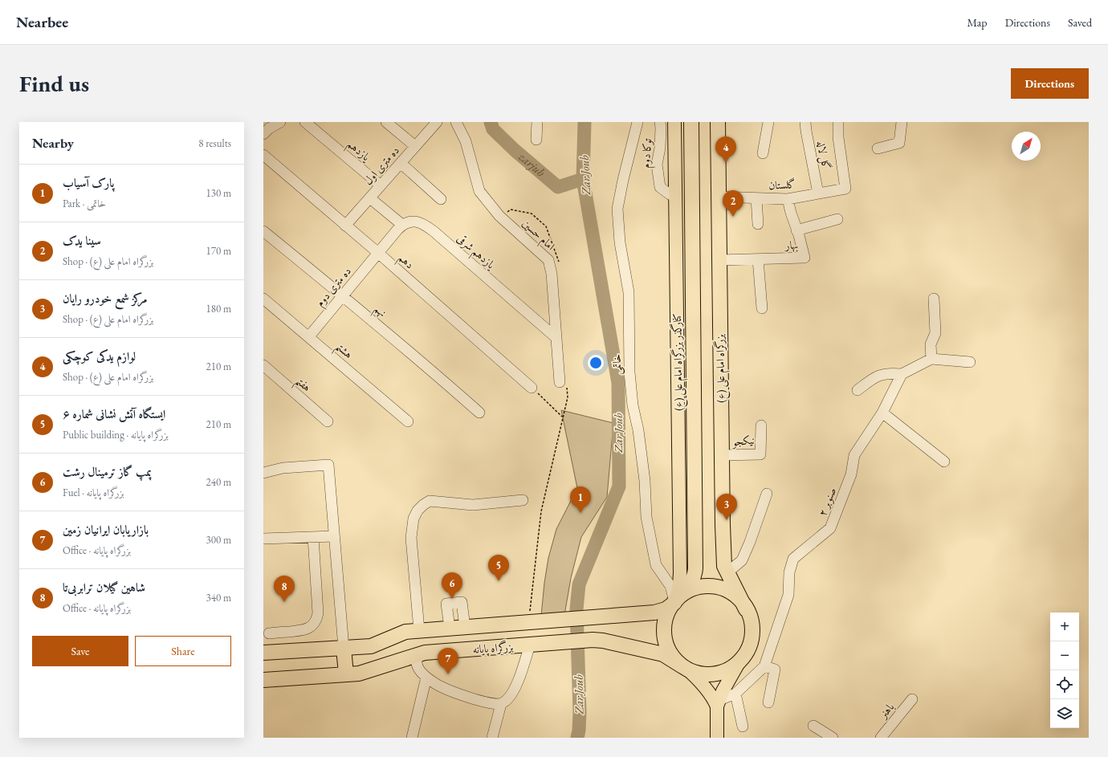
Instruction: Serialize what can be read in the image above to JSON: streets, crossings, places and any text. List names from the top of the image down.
{
  "streets": {
    "highway": ["بزرگراه امام علی (ع)", "بزرگراه پایانه"],
    "main road": ["کنارگذر بزرگراه امام علی (ع)"],
    "street": [
      "یازدهم",
      "توکا دوم",
      "گل لاله",
      "ده متری اول",
      "گلستان",
      "امام حسین",
      "بهار",
      "یازدهم شرقی",
      "دهم",
      "ده متری دوم",
      "نهم",
      "هشتم",
      "خاتمی",
      "هفتم",
      "نیکجو",
      "صنوبر ۲",
      "باهنر"
    ]
  },
  "crossings": [
    ["یازدهم", "ده متری اول"],
    ["توکا دوم", "کنارگذر بزرگراه امام علی (ع)"],
    ["گل لاله", "گلستان"],
    ["ده متری اول", "دهم"],
    ["گلستان", "بهار"],
    ["گلستان", "بزرگراه امام علی (ع)"],
    ["امام حسین", "یازدهم شرقی"],
    ["بهار", "بزرگراه امام علی (ع)"],
    ["دهم", "ده متری دوم"],
    ["ده متری دوم", "نهم"],
    ["ده متری دوم", "هشتم"],
    ["کنارگذر بزرگراه امام علی (ع)", "خاتمی"],
    ["کنارگذر بزرگراه امام علی (ع)", "بزرگراه امام علی (ع)"],
    ["کنارگذر بزرگراه امام علی (ع)", "بزرگراه پایانه"],
    ["خاتمی", "بزرگراه امام علی (ع)"],
    ["خاتمی", "بزرگراه پایانه"],
    ["بزرگراه امام علی (ع)", "نیکجو"],
    ["بزرگراه امام علی (ع)", "بزرگراه پایانه"]
  ],
  "water": ["zarjub", "Zar Joub"],
  "north": "top right",
  "page": {
    "header": "Nearbee",
    "nav": ["Map", "Directions", "Saved"],
    "buttons": [
      "Directions",
      ["Save", "Share"]
    ],
    "title": "Find us",
    "heading": ["Nearby", "8 results"],
    "pins": [
      "4",
      "2",
      "1",
      "3",
      "5",
      "6",
      "8",
      "7"
    ],
    "list": [
      {
        "mark": "1",
        "name": "پارک آسیاب",
        "note": "Park · خاتمی",
        "value": "130 m"
      },
      {
        "mark": "2",
        "name": "سینا یدک",
        "note": "Shop · بزرگراه امام علی (ع)",
        "value": "170 m"
      },
      {
        "mark": "3",
        "name": "مرکز شمع خودرو رایان",
        "note": "Shop · بزرگراه امام علی (ع)",
        "value": "180 m"
      },
      {
        "mark": "4",
        "name": "لوازم یدکی کوچکی",
        "note": "Shop · بزرگراه امام علی (ع)",
        "value": "210 m"
      },
      {
        "mark": "5",
        "name": "ایستگاه آتش نشانی شماره ۶",
        "note": "Public building · بزرگراه پایانه",
        "value": "210 m"
      },
      {
        "mark": "6",
        "name": "پمپ گاز ترمینال رشت",
        "note": "Fuel · بزرگراه پایانه",
        "value": "240 m"
      },
      {
        "mark": "7",
        "name": "بازاریابان ایرانیان زمین",
        "note": "Office · بزرگراه پایانه",
        "value": "300 m"
      },
      {
        "mark": "8",
        "name": "شاهین گیلان ترابربی‌تا",
        "note": "Office · بزرگراه پایانه",
        "value": "340 m"
      }
    ],
    "map_buttons": ["+", "−"]
  }
}
